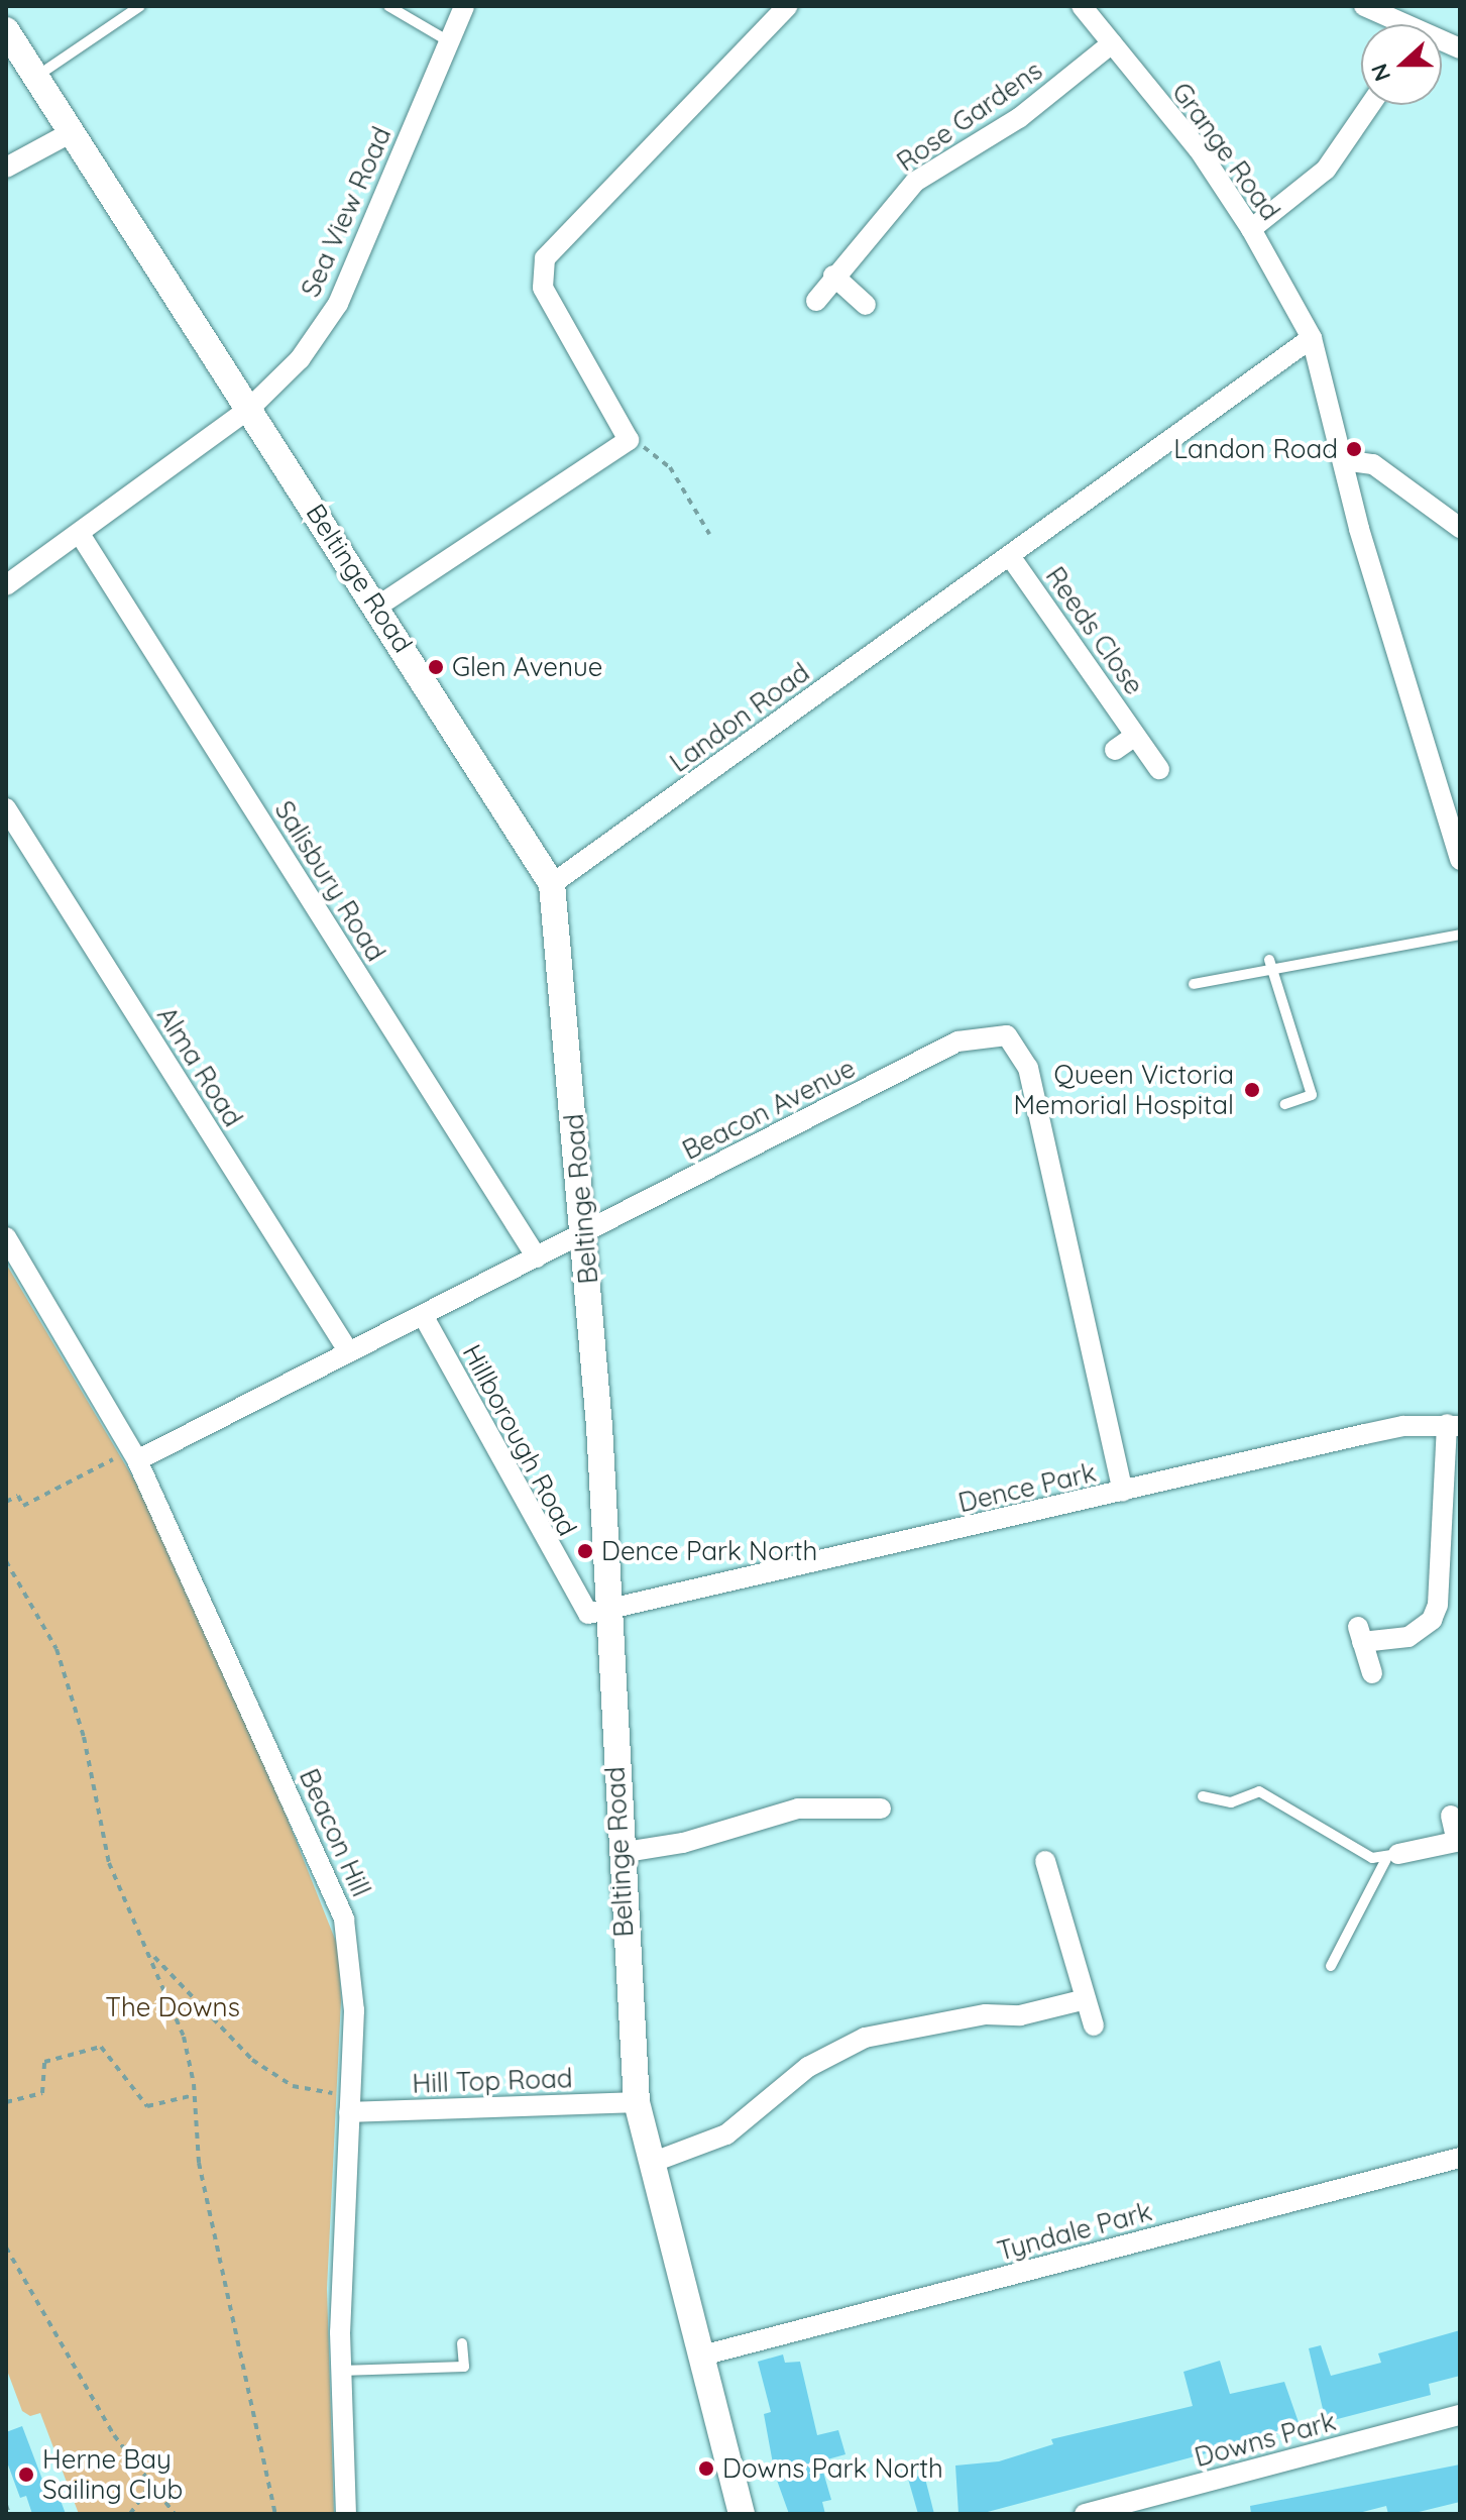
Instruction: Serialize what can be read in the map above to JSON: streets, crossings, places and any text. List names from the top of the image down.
{
  "streets": {
    "street": [
      "Rose Gardens",
      "Grange Road",
      "Sea View Road",
      "Beltinge Road",
      "Reeds Close",
      "Landon Road",
      "Salisbury Road",
      "Alma Road",
      "Beacon Avenue",
      "Hillborough Road",
      "Dence Park",
      "Beacon Hill",
      "Hill Top Road",
      "Tyndale Park",
      "Downs Park"
    ]
  },
  "crossings": [
    ["Rose Gardens", "Grange Road"],
    ["Grange Road", "Landon Road"],
    ["Sea View Road", "Beltinge Road"],
    ["Sea View Road", "Salisbury Road"],
    ["Beltinge Road", "Landon Road"],
    ["Beltinge Road", "Beacon Avenue"],
    ["Beltinge Road", "Hillborough Road"],
    ["Beltinge Road", "Dence Park"],
    ["Beltinge Road", "Hill Top Road"],
    ["Beltinge Road", "Tyndale Park"],
    ["Reeds Close", "Landon Road"],
    ["Salisbury Road", "Beacon Avenue"],
    ["Alma Road", "Beacon Avenue"],
    ["Beacon Avenue", "Hillborough Road"],
    ["Beacon Avenue", "Dence Park"],
    ["Beacon Avenue", "Beacon Hill"],
    ["Hillborough Road", "Dence Park"],
    ["Beacon Hill", "Hill Top Road"]
  ],
  "parks": ["The Downs"],
  "places": [
    "Landon Road",
    "Glen Avenue",
    "Queen Victoria Memorial Hospital",
    "Dence Park North",
    "Downs Park North",
    "Herne Bay Sailing Club"
  ],
  "north": "left"
}
